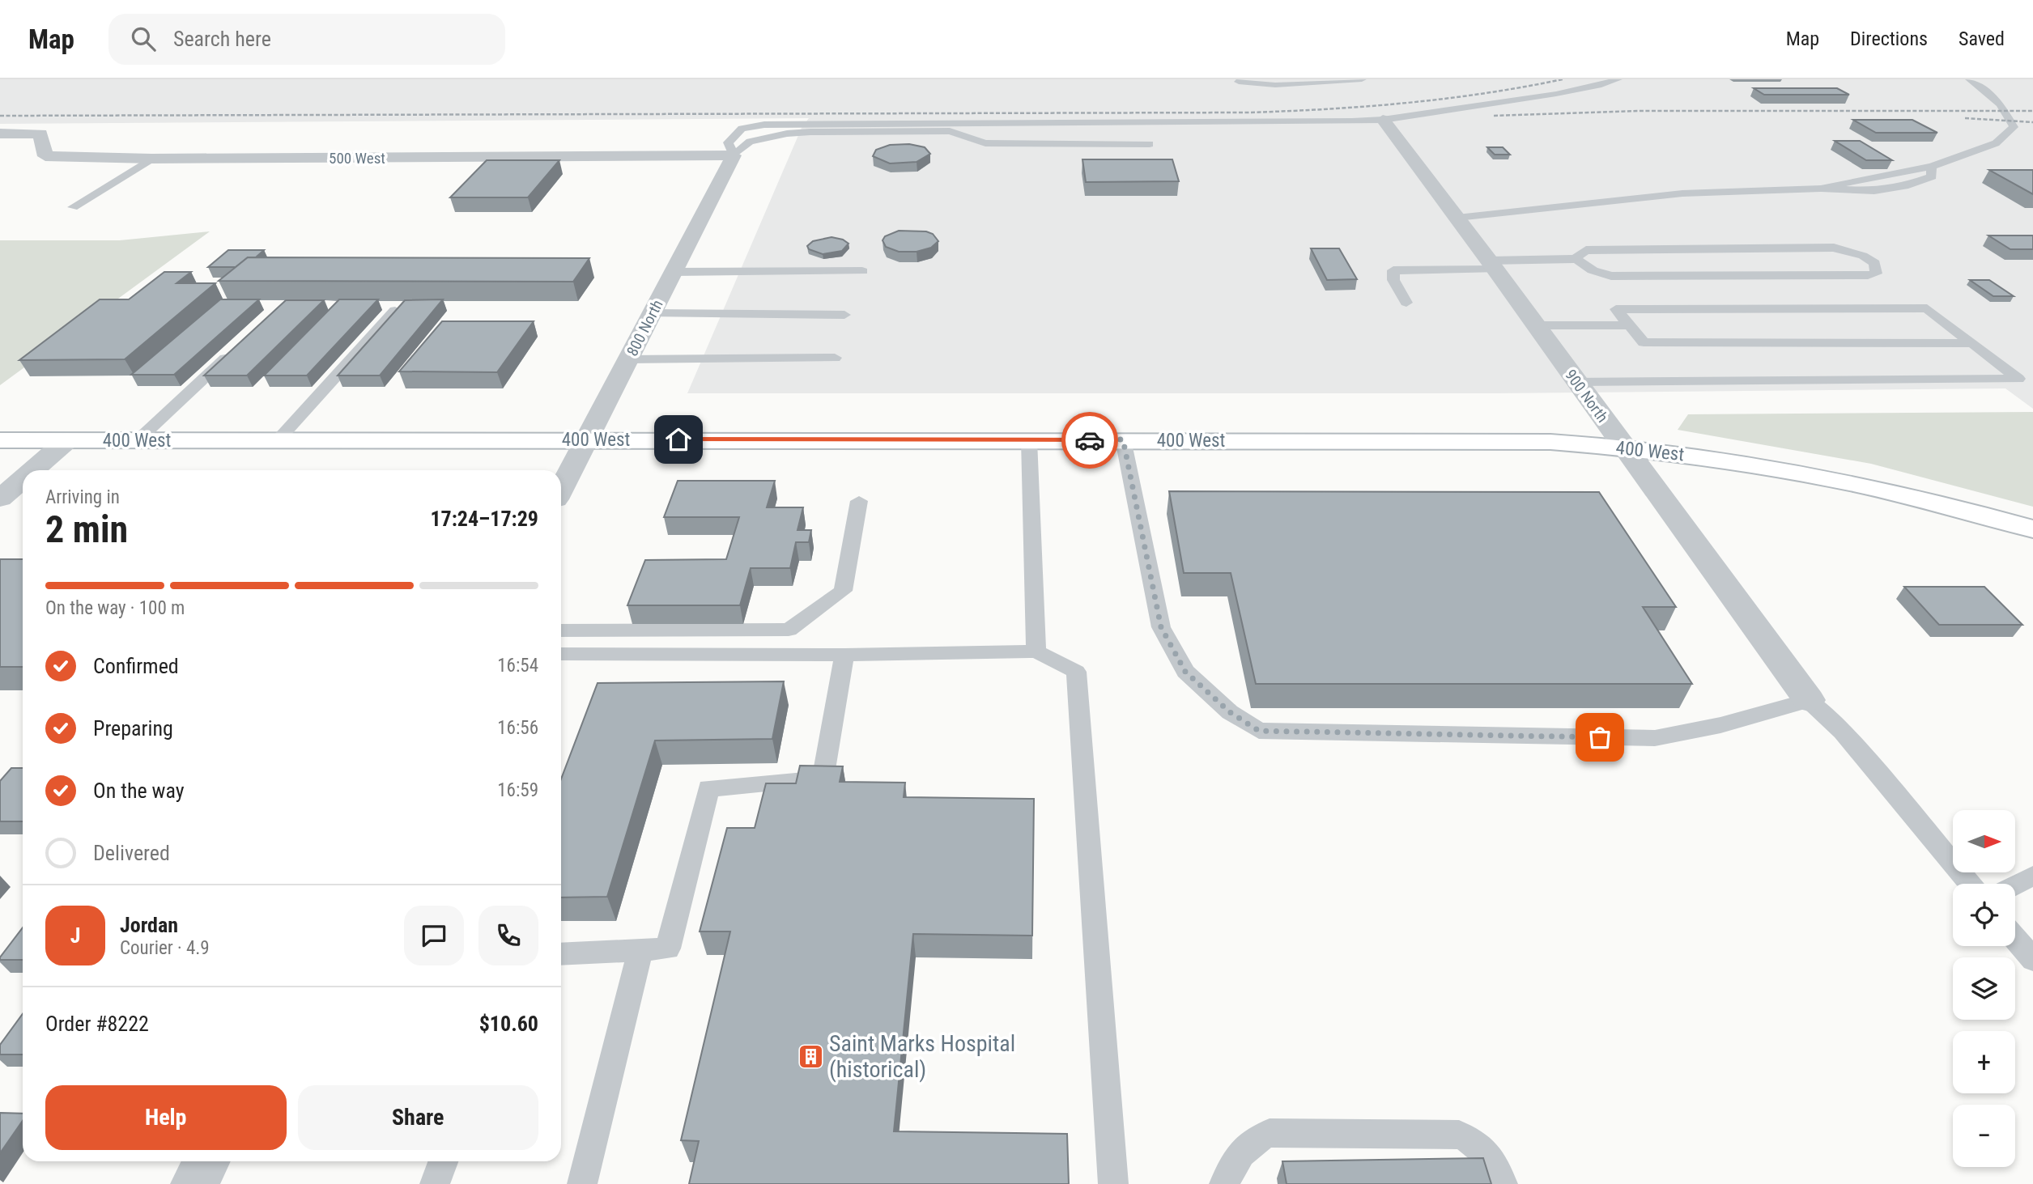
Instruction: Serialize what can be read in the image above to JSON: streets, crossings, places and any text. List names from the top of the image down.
{
  "streets": {
    "street": [
      "500 West",
      "800 North",
      "900 North",
      "400 West"
    ]
  },
  "crossings": [
    ["500 West", "800 North"],
    ["800 North", "400 West"],
    ["900 North", "400 West"]
  ],
  "places": {
    "building": ["Saint Marks Hospital (historical)"]
  },
  "north": "right",
  "page": {
    "header": "Map",
    "search": "Search here",
    "nav": ["Map", "Directions", "Saved"],
    "heading": ["2 min", "Arriving in", "17:24–17:29"],
    "panel": [
      "Jordan",
      "Courier · 4.9",
      "Order #8222",
      "$10.60"
    ],
    "bar": "On the way · 100 m",
    "list": [
      ["Confirmed", "16:54"],
      ["Preparing", "16:56"],
      ["On the way", "16:59"],
      "Delivered"
    ],
    "map_buttons": ["+", "−"],
    "round": "J",
    "buttons": ["Help", "Share"]
  }
}
